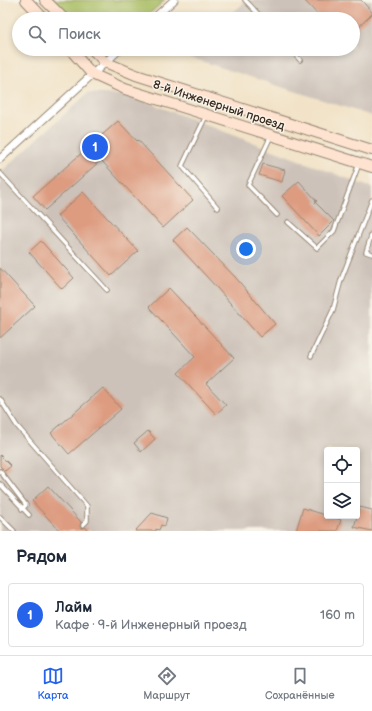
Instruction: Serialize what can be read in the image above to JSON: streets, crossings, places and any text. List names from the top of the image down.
{
  "streets": {
    "street": ["8-й Инженерный проезд"]
  },
  "page": {
    "search": "Поиск",
    "pins": "1",
    "heading": "Рядом",
    "list": [
      {
        "mark": "1",
        "name": "Лайм",
        "note": "Кафе · 9-й Инженерный проезд",
        "value": "160 m"
      }
    ],
    "nav": ["Карта", "Маршрут", "Сохранённые"]
  }
}
